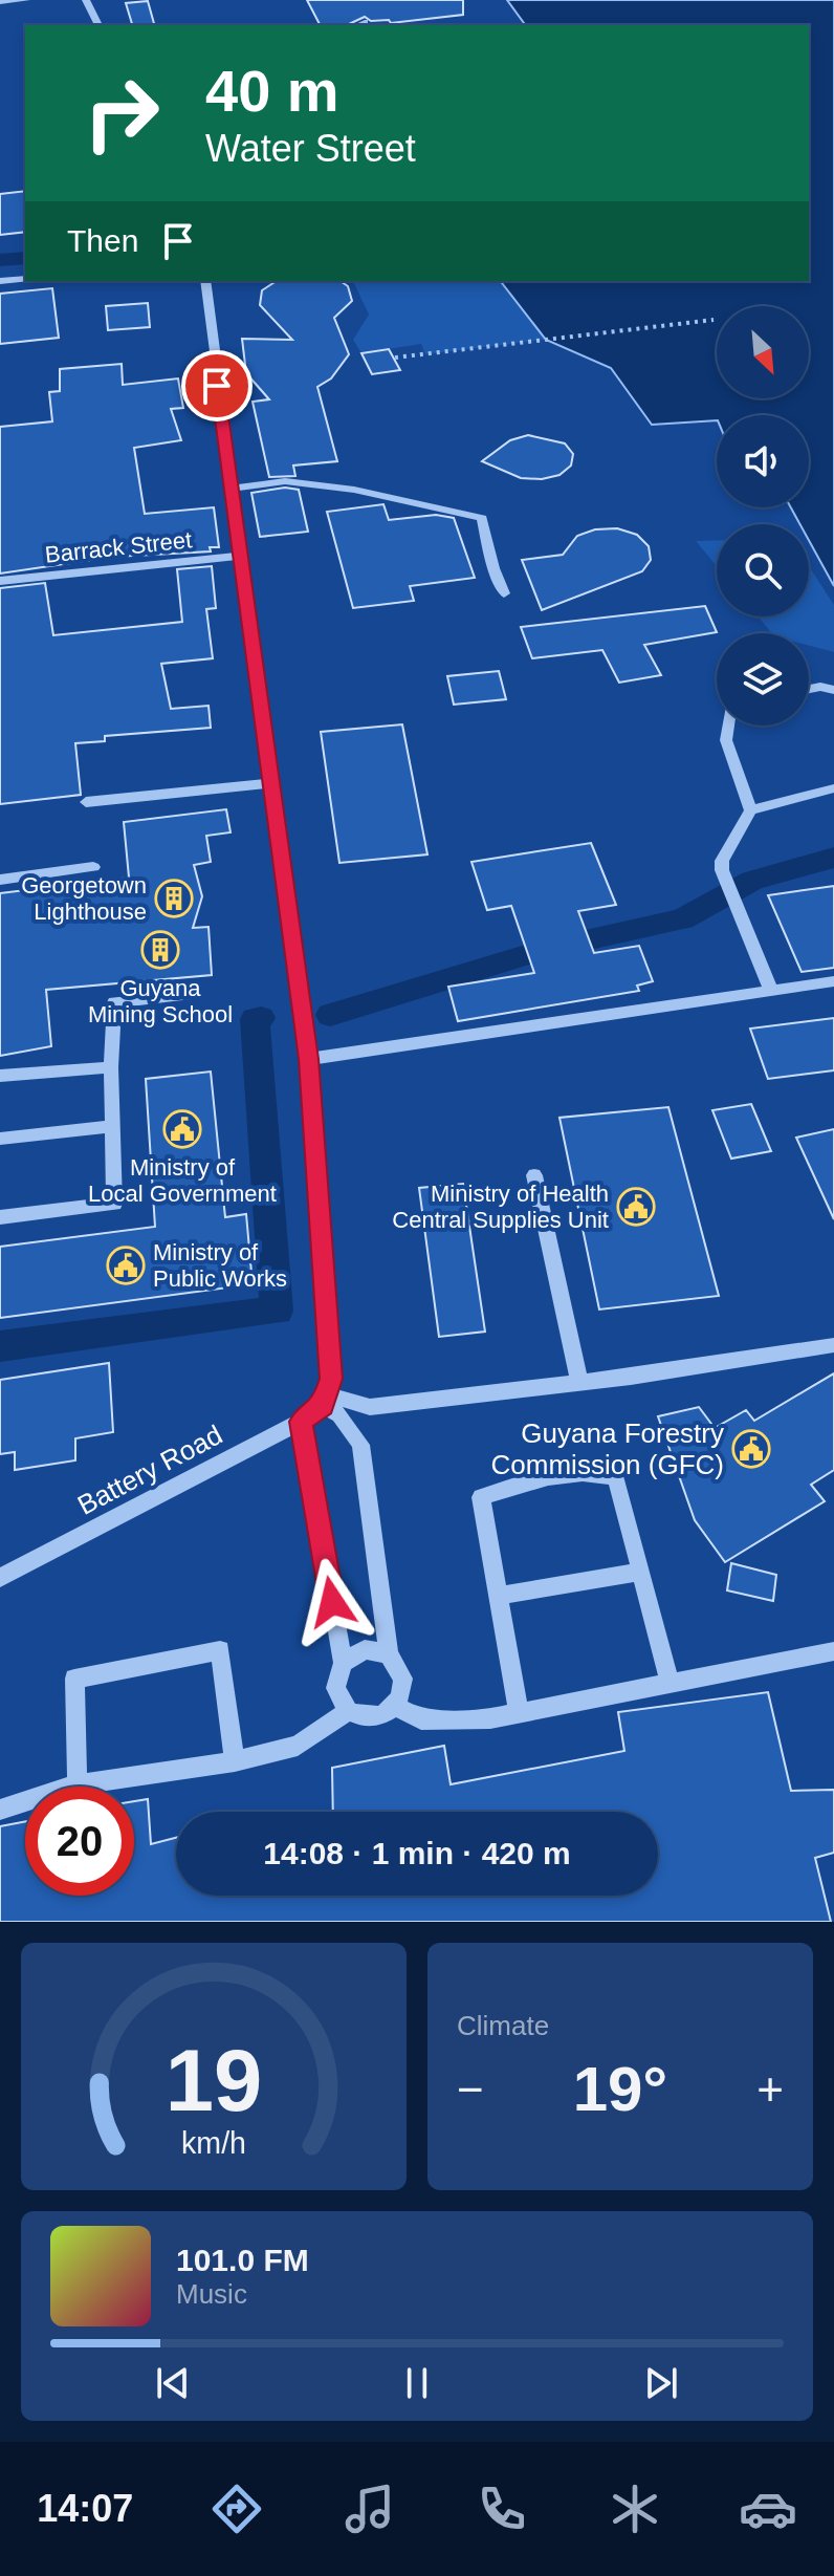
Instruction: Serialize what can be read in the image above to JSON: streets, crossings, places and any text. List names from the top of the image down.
{
  "streets": {
    "street": ["Barrack Street", "Battery Road"]
  },
  "places": {
    "building": ["Georgetown Lighthouse", "Guyana Mining School"],
    "public building": [
      "Ministry of Local Government",
      "Ministry of Health Central Supplies Unit",
      "Ministry of Public Works",
      "Guyana Forestry Commission (GFC)"
    ]
  },
  "north": "bottom right",
  "page": {
    "turn": ["40 m", "Water Street"],
    "then": "Then",
    "limit": "20",
    "trip": "14:08 · 1 min · 420 m",
    "tile": "Climate",
    "heat": ["−", "19°", "+"],
    "song": ["101.0 FM", "Music"],
    "tabs": "14:07",
    "gauge": ["19", "km/h"]
  }
}
